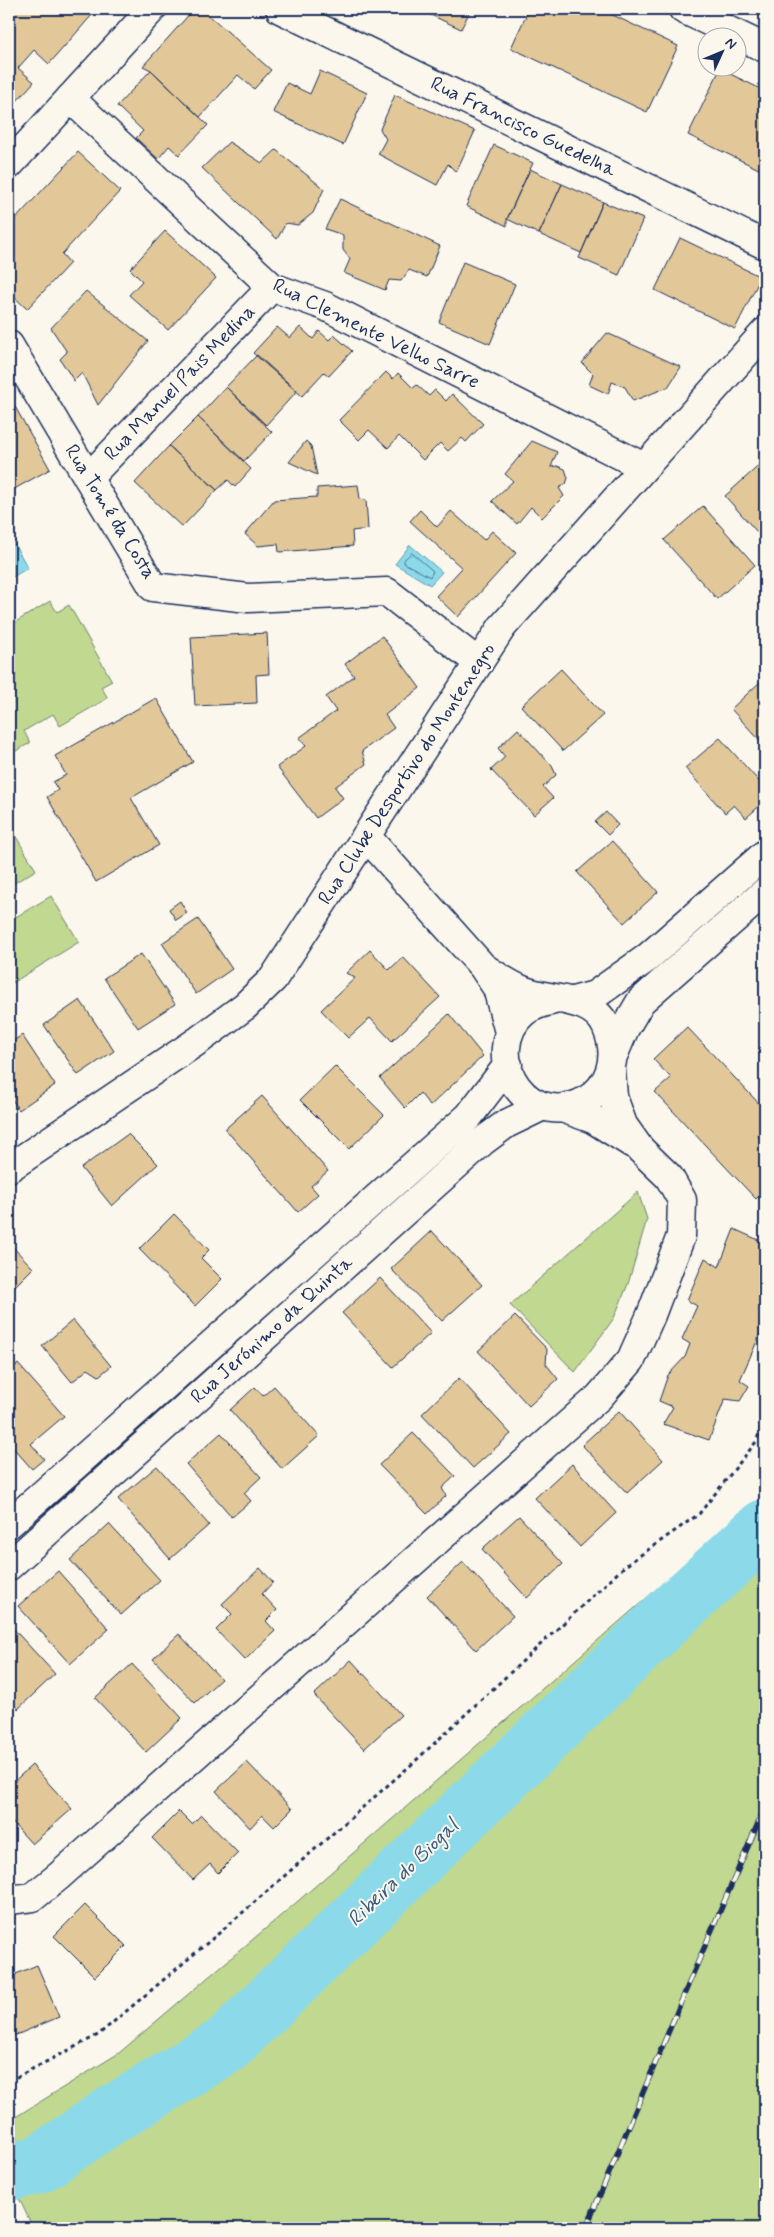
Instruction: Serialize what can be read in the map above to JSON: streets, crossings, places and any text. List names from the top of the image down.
{
  "streets": {
    "street": [
      "Rua Francisco Guedelha",
      "Rua Clemente Velho Sarre",
      "Rua Manuel Pais Medina",
      "Rua Tomé da Costa",
      "Rua Clube Desportivo do Montenegro",
      "Rua Jerónimo da Quinta"
    ]
  },
  "crossings": [
    ["Rua Clemente Velho Sarre", "Rua Manuel Pais Medina"],
    ["Rua Clemente Velho Sarre", "Rua Clube Desportivo do Montenegro"],
    ["Rua Manuel Pais Medina", "Rua Tomé da Costa"],
    ["Rua Tomé da Costa", "Rua Clube Desportivo do Montenegro"]
  ],
  "water": ["Ribeira do Biogal"],
  "north": "top right"
}
